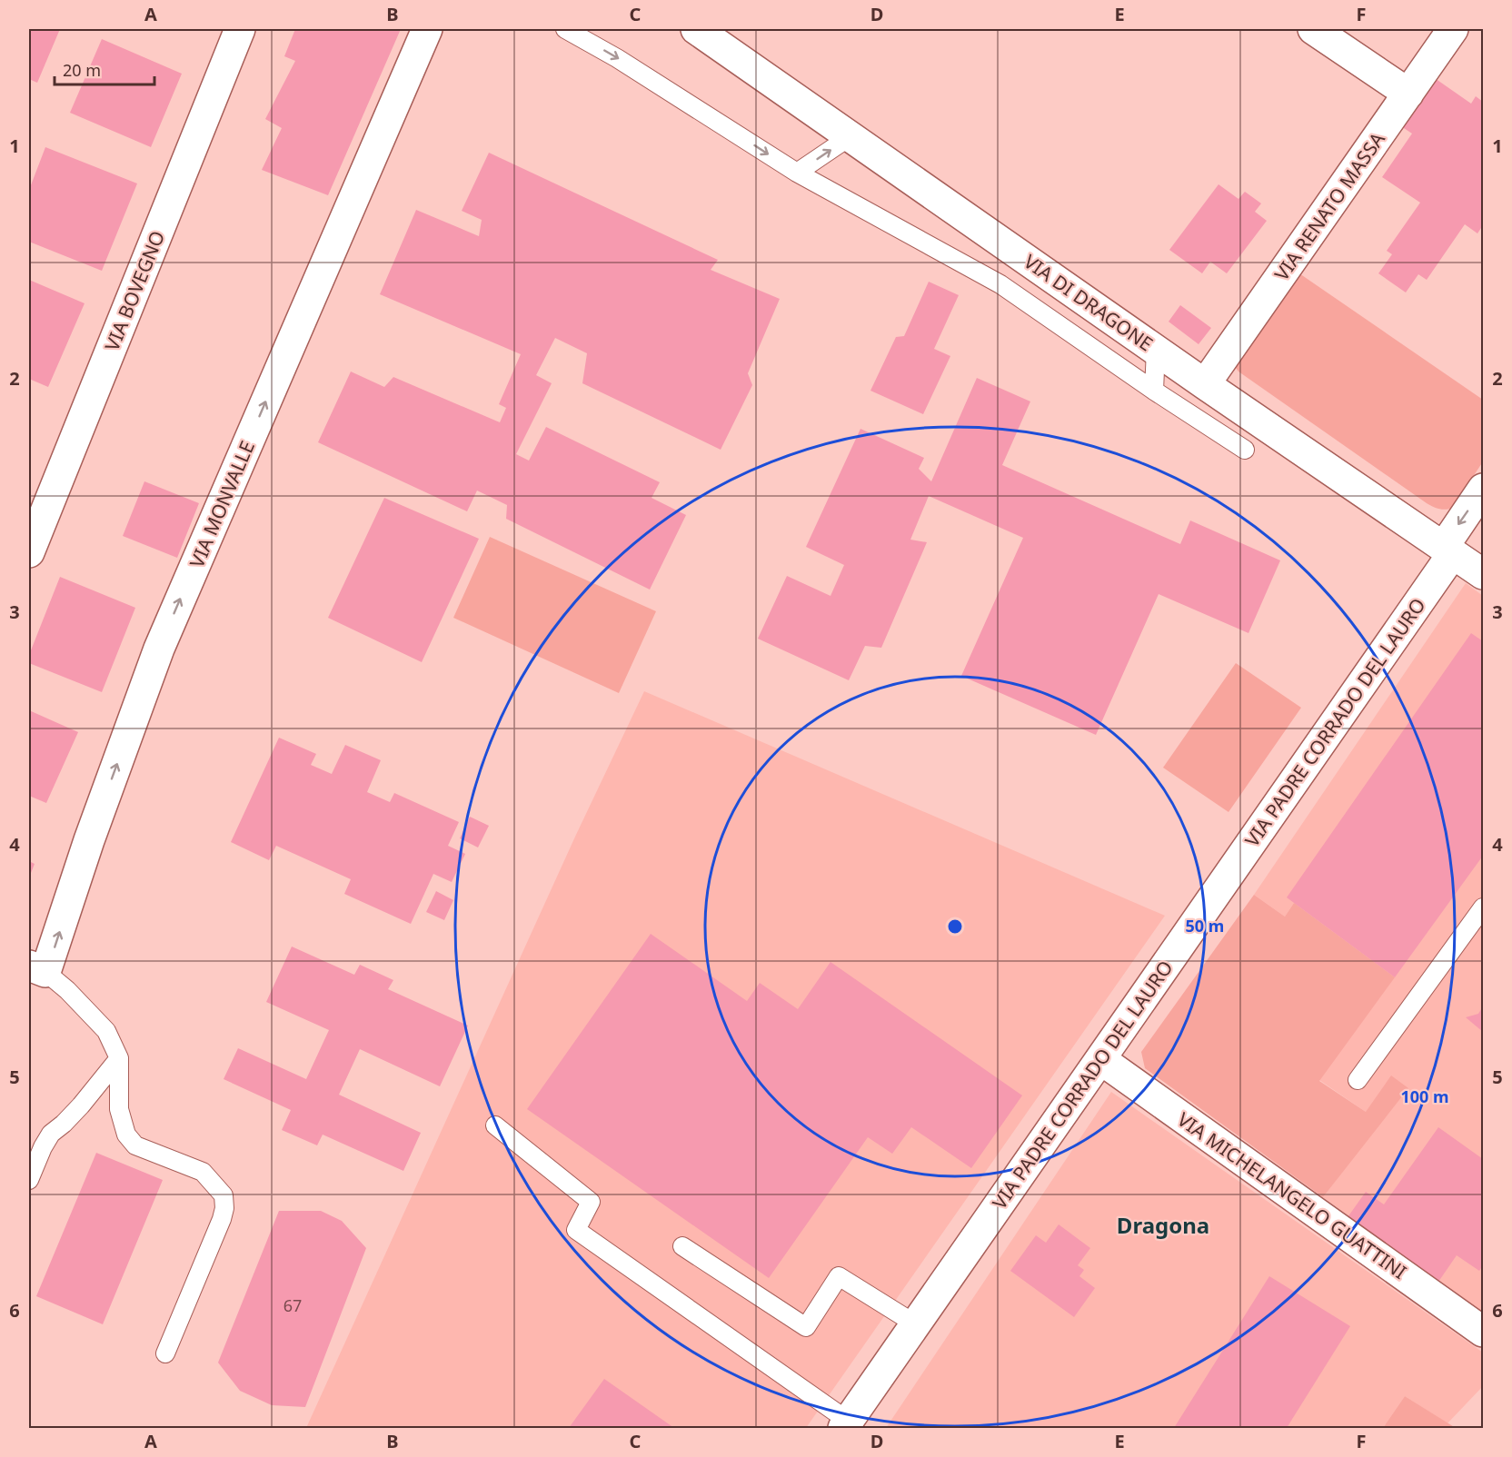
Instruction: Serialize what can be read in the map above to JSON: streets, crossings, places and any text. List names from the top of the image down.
{
  "streets": {
    "street": [
      "VIA RENATO MASSA",
      "VIA BOVEGNO",
      "VIA DI DRAGONE",
      "VIA MONVALLE",
      "VIA PADRE CORRADO DEL LAURO",
      "VIA MICHELANGELO GUATTINI"
    ]
  },
  "crossings": [
    ["VIA RENATO MASSA", "VIA DI DRAGONE"],
    ["VIA DI DRAGONE", "VIA PADRE CORRADO DEL LAURO"],
    ["VIA PADRE CORRADO DEL LAURO", "VIA MICHELANGELO GUATTINI"]
  ],
  "one_way": ["VIA MONVALLE"],
  "districts": ["Dragona"],
  "house_numbers": ["67"],
  "scale_bar": "20 m",
  "grid": {
    "columns": [
      "A",
      "B",
      "C",
      "D",
      "E",
      "F"
    ],
    "rows": [
      "1",
      "2",
      "3",
      "4",
      "5",
      "6"
    ]
  },
  "rings": ["50 m", "100 m"]
}
